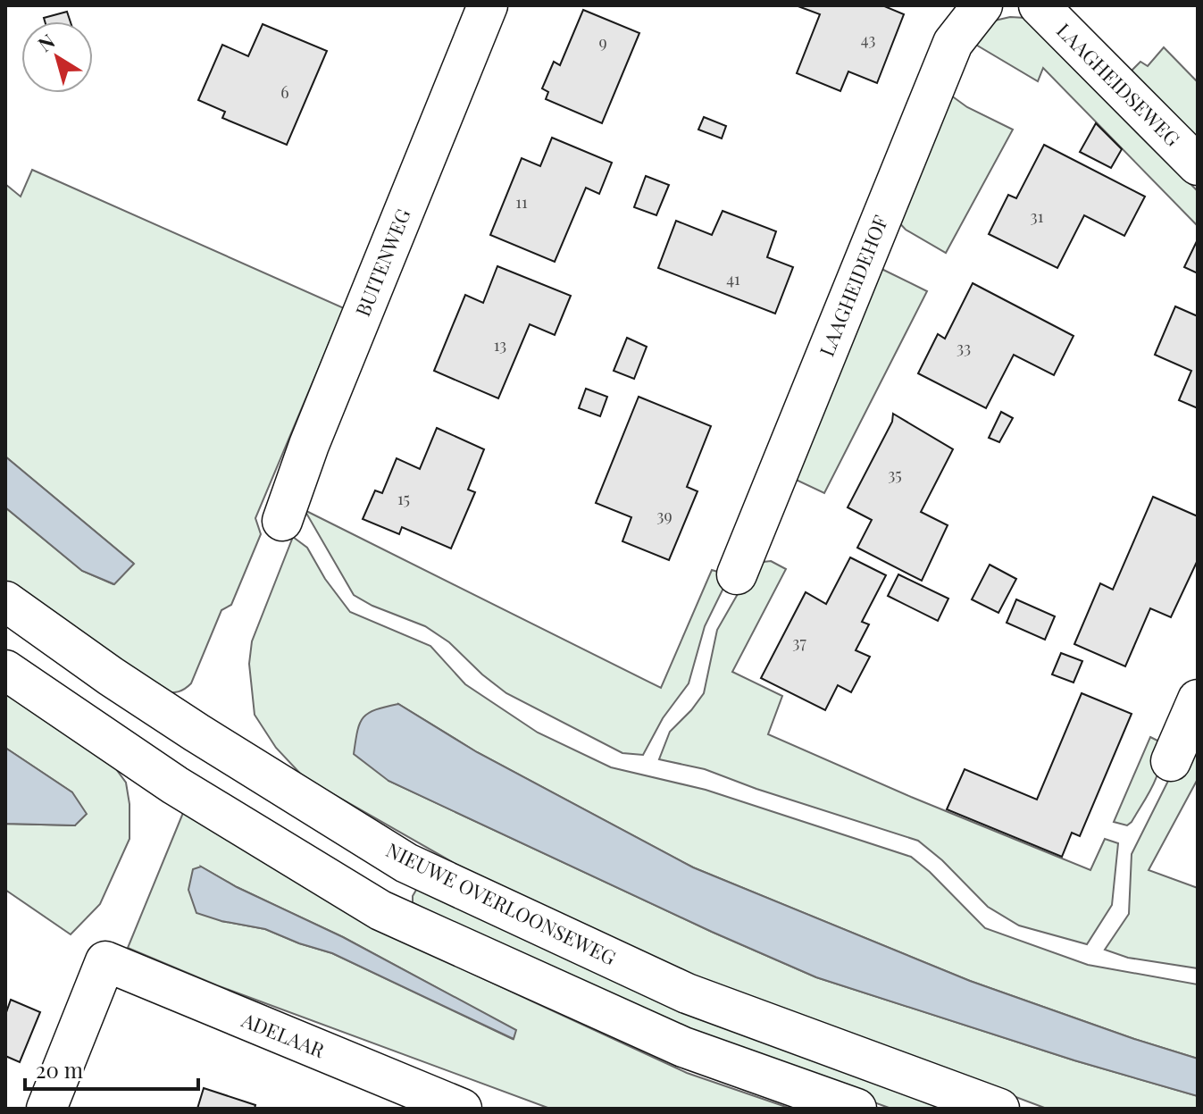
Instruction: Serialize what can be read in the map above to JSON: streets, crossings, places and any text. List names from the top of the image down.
{
  "streets": {
    "street": [
      "LAAGHEIDSEWEG",
      "BUITENWEG",
      "LAAGHEIDEHOF",
      "NIEUWE OVERLOONSEWEG",
      "ADELAAR"
    ]
  },
  "house_numbers": [
    "43",
    "9",
    "6",
    "11",
    "31",
    "41",
    "13",
    "33",
    "35",
    "15",
    "39",
    "37"
  ],
  "scale_bar": "20 m",
  "north": "top left"
}
